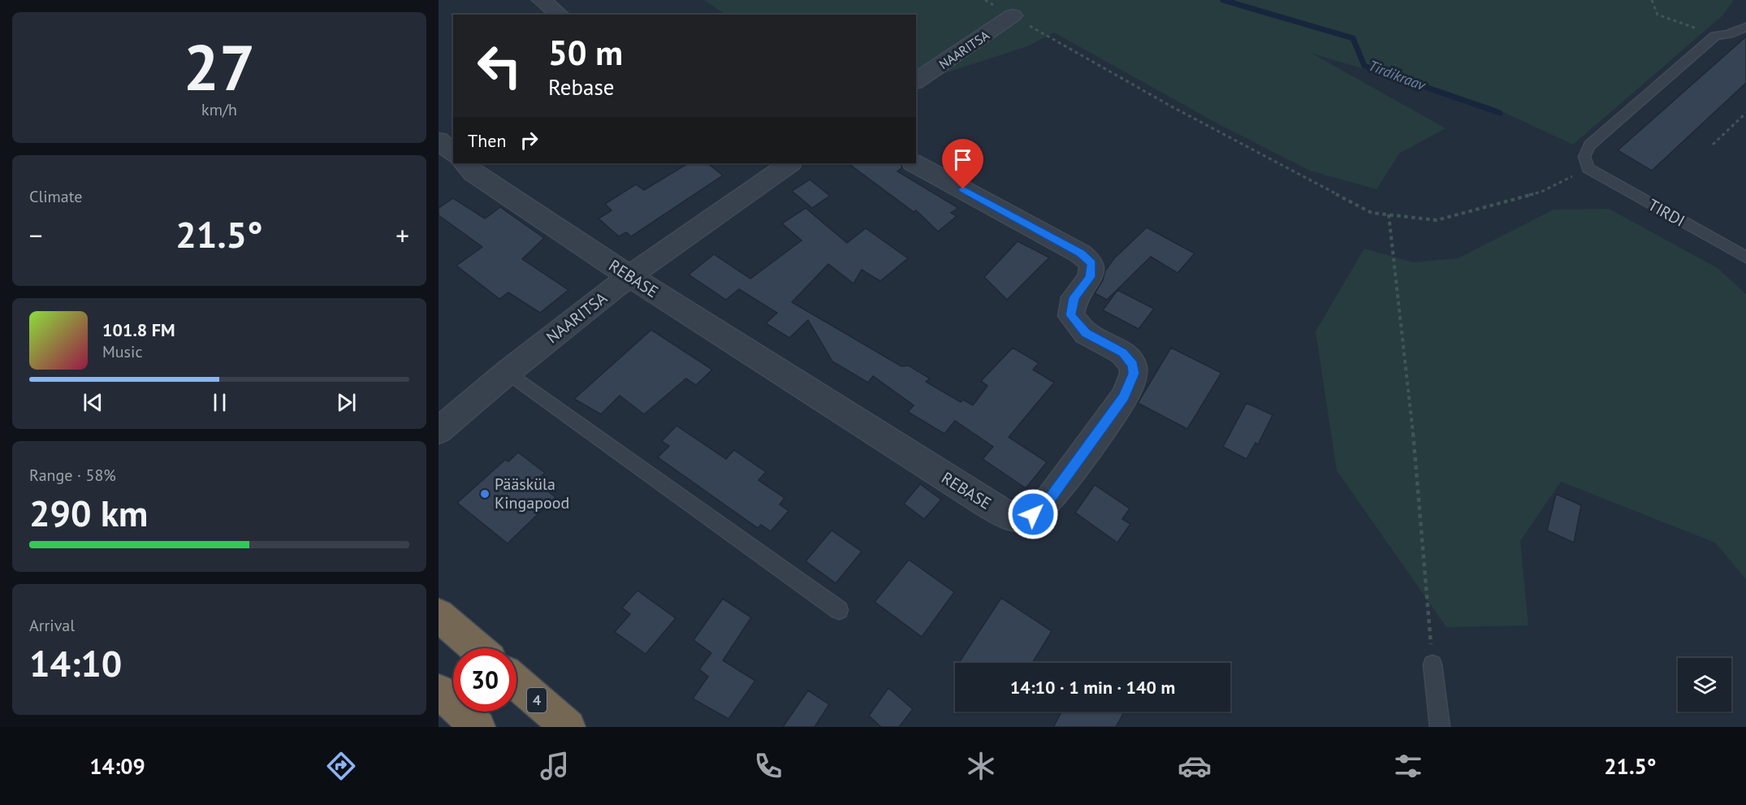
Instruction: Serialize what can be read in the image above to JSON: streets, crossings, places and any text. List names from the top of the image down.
{
  "streets": {
    "highway": ["4"],
    "street": ["NAARITSA", "REBASE"],
    "lane": ["TIRDI"]
  },
  "crossings": [
    ["NAARITSA", "REBASE"]
  ],
  "water": ["Tirdikraav"],
  "places": ["Pääsküla Kingapood"],
  "page": {
    "tile": [
      ["27", "km/h"],
      "Climate",
      ["Range · 58%", "290 km"],
      ["Arrival", "14:10"]
    ],
    "turn": ["50 m", "Rebase"],
    "then": "Then",
    "heat": ["−", "21.5°", "+"],
    "song": ["101.8 FM", "Music"],
    "limit": "30",
    "trip": "14:10 · 1 min · 140 m",
    "tabs": ["14:09", "21.5°"]
  }
}
